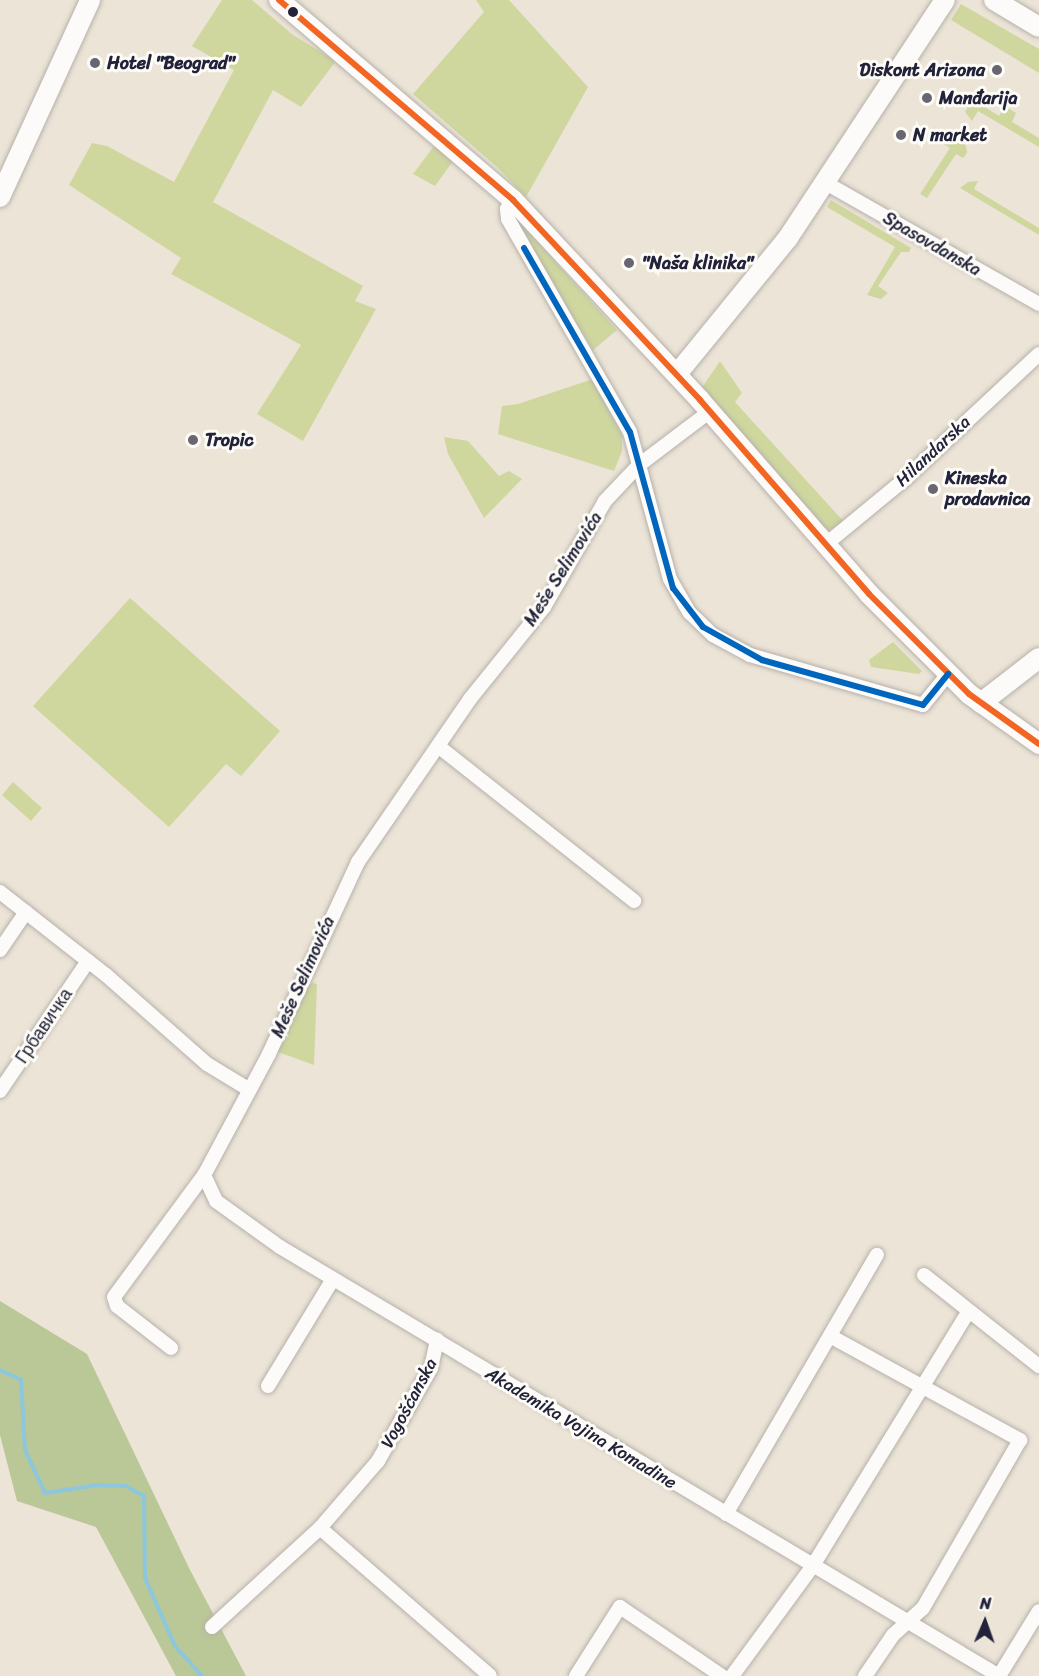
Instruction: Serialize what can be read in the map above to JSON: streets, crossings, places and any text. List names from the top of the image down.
{
  "streets": {
    "street": [
      "Spasovdanska",
      "Hilandarska",
      "Meše Selimovića",
      "Грбавичка",
      "Vogošćanska",
      "Akademika Vojina Komadine"
    ]
  },
  "crossings": [
    ["Meše Selimovića", "Vogošćanska"],
    ["Vogošćanska", "Akademika Vojina Komadine"]
  ],
  "places": [
    "Hotel \"Beograd\"",
    "Diskont Arizona",
    "Manđarija",
    "N market",
    "\"Naša klinika\"",
    "Tropic",
    "Kineska prodavnica"
  ],
  "north": "top"
}
